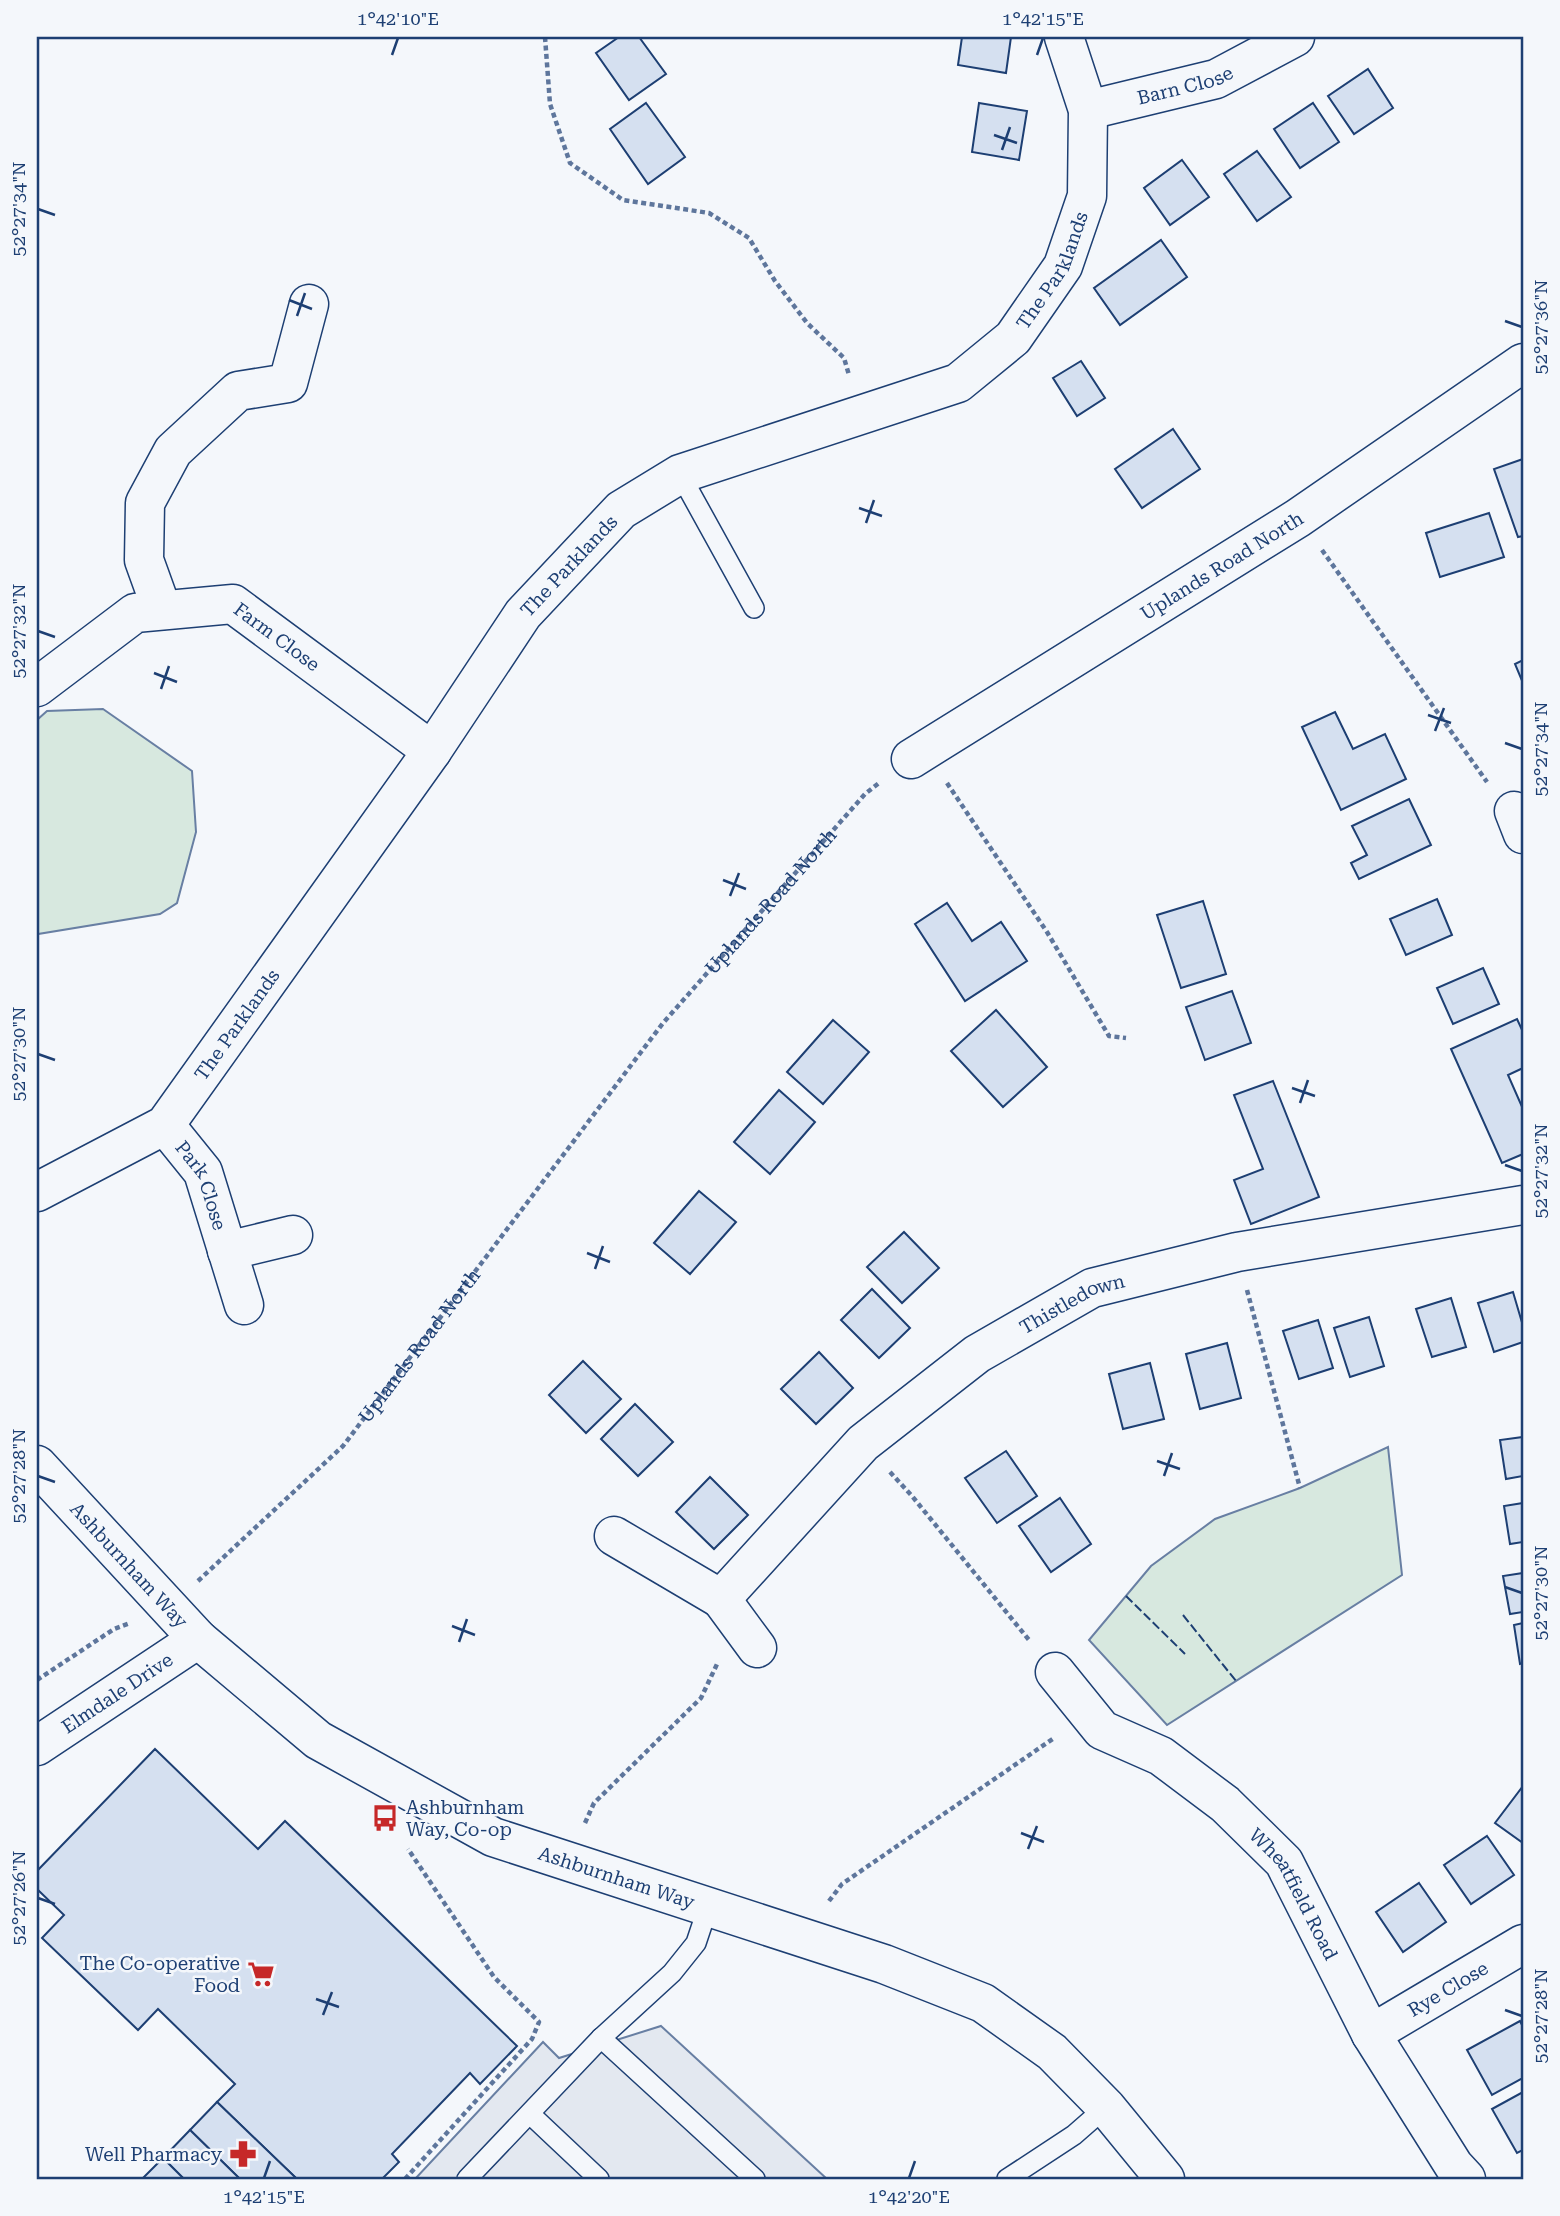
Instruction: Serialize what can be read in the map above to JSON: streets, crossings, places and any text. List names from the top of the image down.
{
  "streets": {
    "street": [
      "Barn Close",
      "The Parklands",
      "Uplands Road North",
      "Farm Close",
      "Park Close",
      "Thistledown",
      "Ashburnham Way",
      "Elmdale Drive",
      "Wheatfield Road",
      "Rye Close"
    ]
  },
  "crossings": [
    ["Barn Close", "The Parklands"],
    ["The Parklands", "Farm Close"],
    ["The Parklands", "Park Close"],
    ["Uplands Road North", "Ashburnham Way"],
    ["Ashburnham Way", "Elmdale Drive"],
    ["Wheatfield Road", "Rye Close"]
  ],
  "places": {
    "bus stop": ["Ashburnham Way, Co-op"],
    "supermarket": ["The Co-operative Food"],
    "pharmacy": ["Well Pharmacy"]
  },
  "coordinates": [
    "1°42'10\"E",
    "1°42'15\"E",
    "52°27'34\"N",
    "52°27'36\"N",
    "52°27'32\"N",
    "52°27'30\"N",
    "52°27'28\"N",
    "52°27'26\"N",
    "1°42'20\"E"
  ]
}
